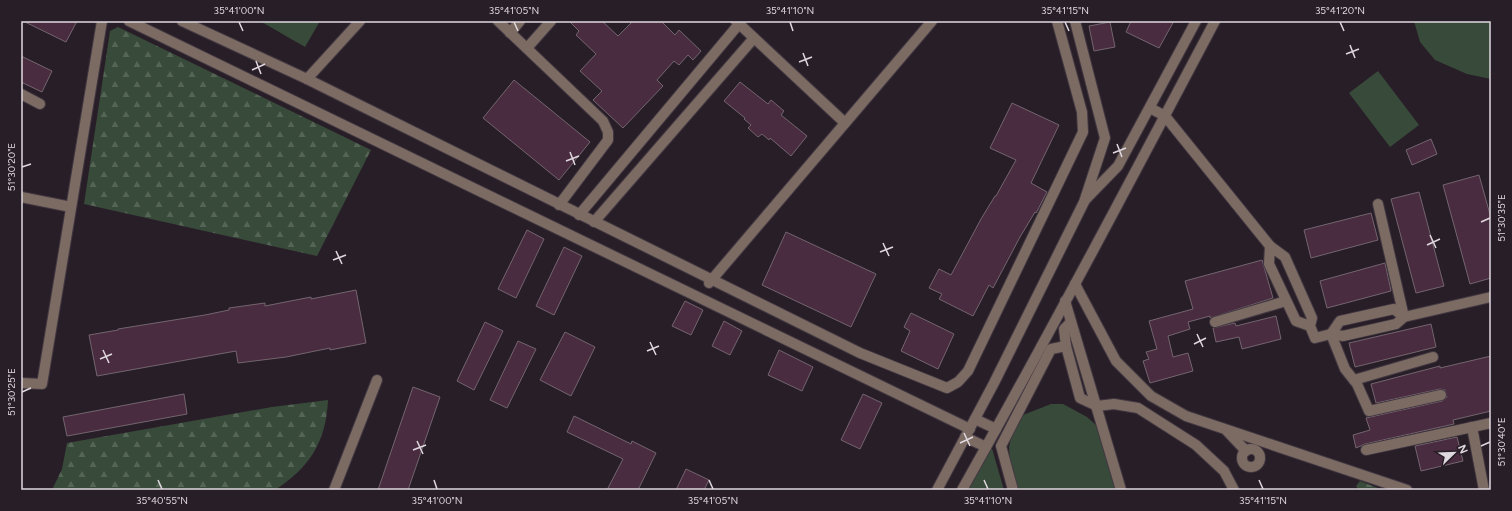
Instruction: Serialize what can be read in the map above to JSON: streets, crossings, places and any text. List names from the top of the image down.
{
  "north": "top right",
  "coordinates": [
    "35°41'00\"N",
    "35°41'05\"N",
    "35°41'10\"N",
    "35°41'15\"N",
    "35°41'20\"N",
    "51°30'20\"E",
    "51°30'35\"E",
    "51°30'25\"E",
    "51°30'40\"E",
    "35°40'55\"N"
  ]
}
